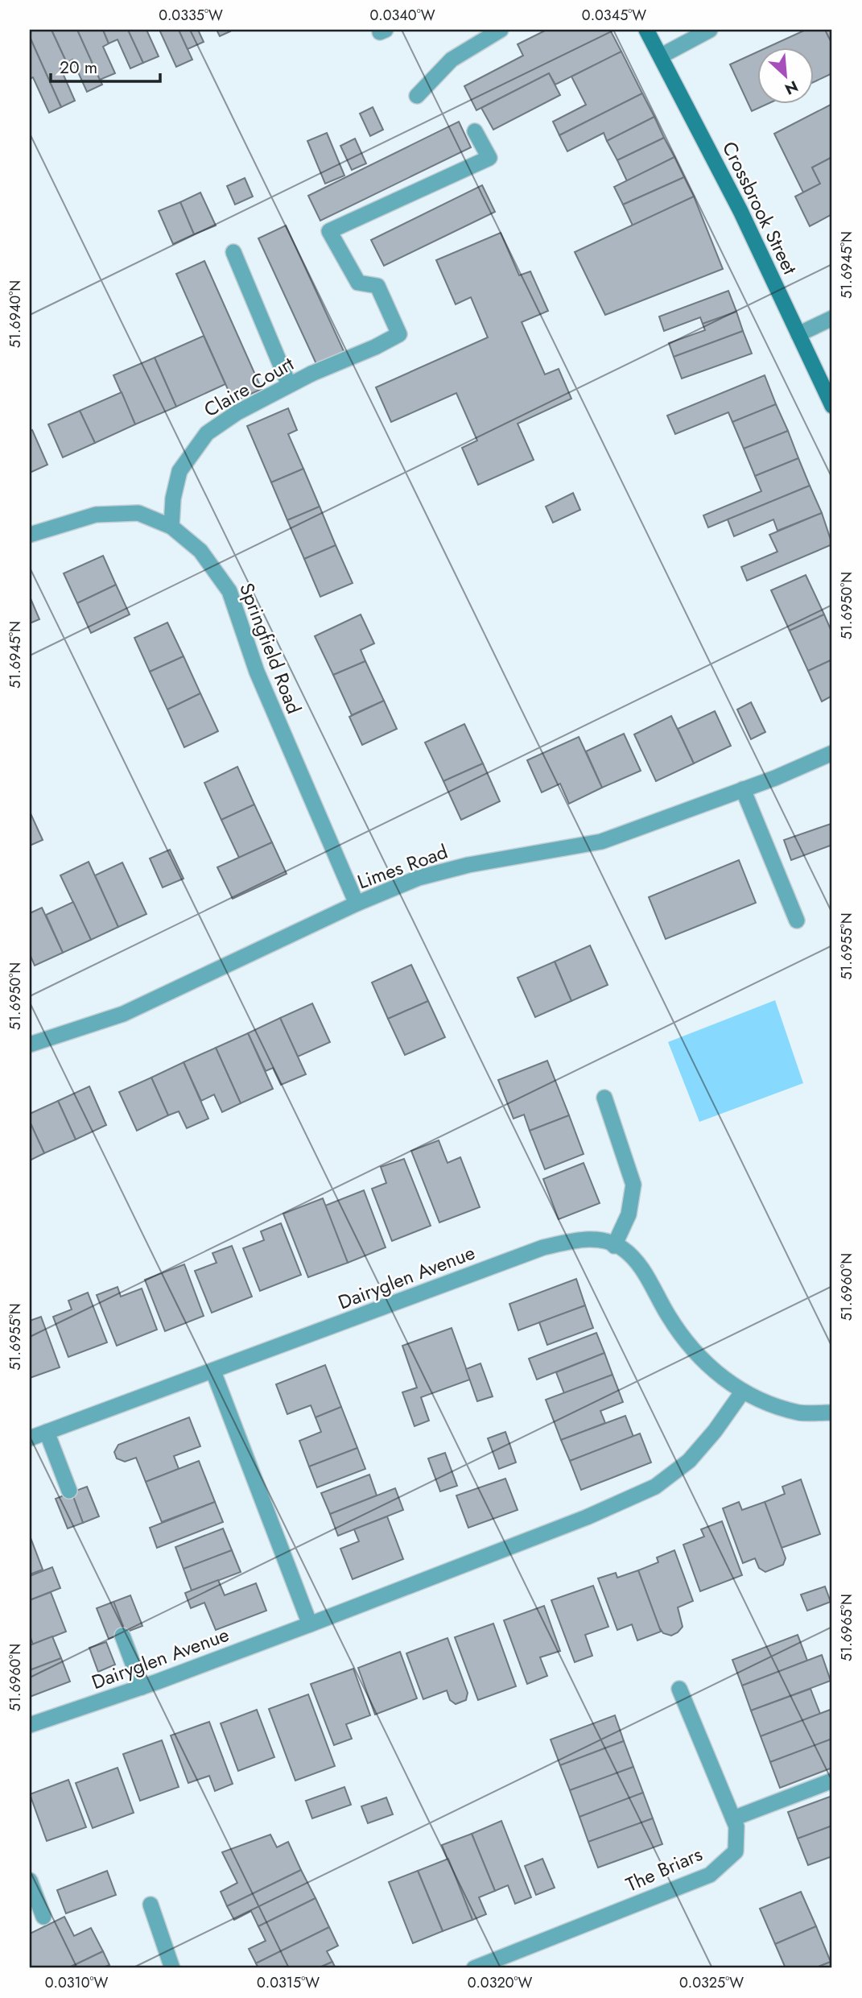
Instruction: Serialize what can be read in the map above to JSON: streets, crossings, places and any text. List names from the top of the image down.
{
  "streets": {
    "main road": ["Crossbrook Street"],
    "street": [
      "Claire Court",
      "Springfield Road",
      "Limes Road",
      "Dairyglen Avenue",
      "The Briars"
    ]
  },
  "crossings": [
    ["Claire Court", "Springfield Road"],
    ["Springfield Road", "Limes Road"]
  ],
  "scale_bar": "20 m",
  "north": "bottom right",
  "coordinates": [
    "0.0335°W",
    "0.0340°W",
    "0.0345°W",
    "51.6945°N",
    "51.6940°N",
    "51.6950°N",
    "51.6955°N",
    "51.6960°N",
    "51.6965°N",
    "0.0310°W",
    "0.0315°W",
    "0.0320°W",
    "0.0325°W"
  ]
}
